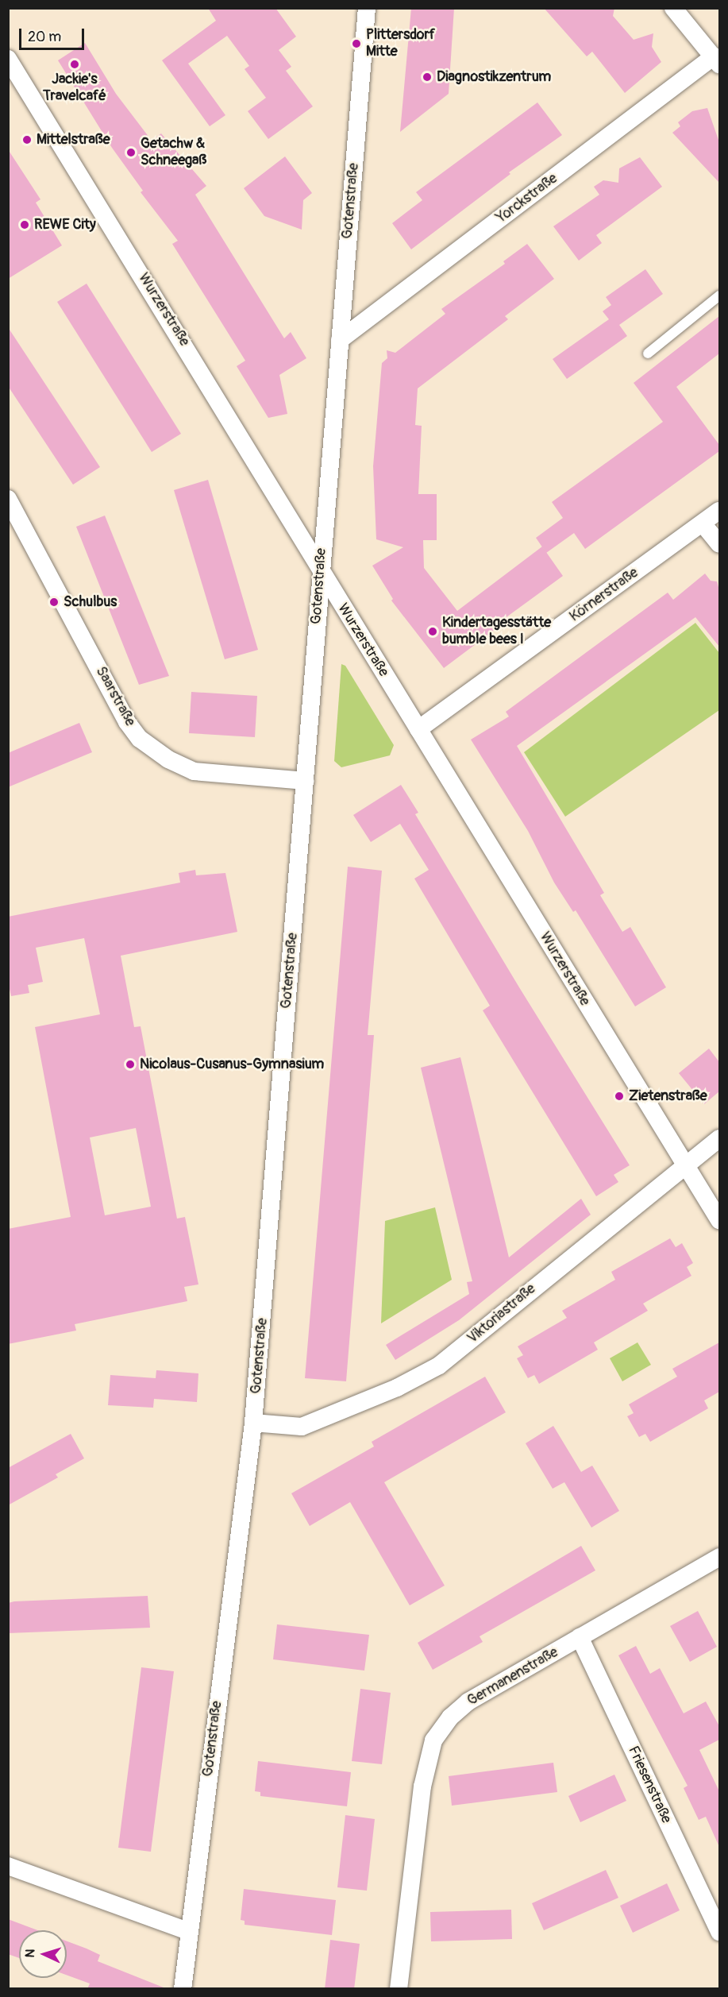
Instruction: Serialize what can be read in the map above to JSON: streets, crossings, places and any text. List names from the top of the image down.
{
  "streets": {
    "street": [
      "Yorckstraße",
      "Gotenstraße",
      "Wurzerstraße",
      "Körnerstraße",
      "Saarstraße",
      "Viktoriastraße",
      "Germanenstraße",
      "Friesenstraße"
    ]
  },
  "crossings": [
    ["Yorckstraße", "Gotenstraße"],
    ["Gotenstraße", "Wurzerstraße"],
    ["Gotenstraße", "Saarstraße"],
    ["Gotenstraße", "Viktoriastraße"],
    ["Wurzerstraße", "Körnerstraße"],
    ["Wurzerstraße", "Viktoriastraße"],
    ["Germanenstraße", "Friesenstraße"]
  ],
  "places": [
    "Plittersdorf Mitte",
    "Jackie's Travelcafé",
    "Diagnostikzentrum",
    "Mittelstraße",
    "Getachw & Schneegaß",
    "REWE City",
    "Schulbus",
    "Kindertagesstätte bumble bees I",
    "Nicolaus-Cusanus-Gymnasium",
    "Zietenstraße"
  ],
  "scale_bar": "20 m",
  "north": "left"
}
